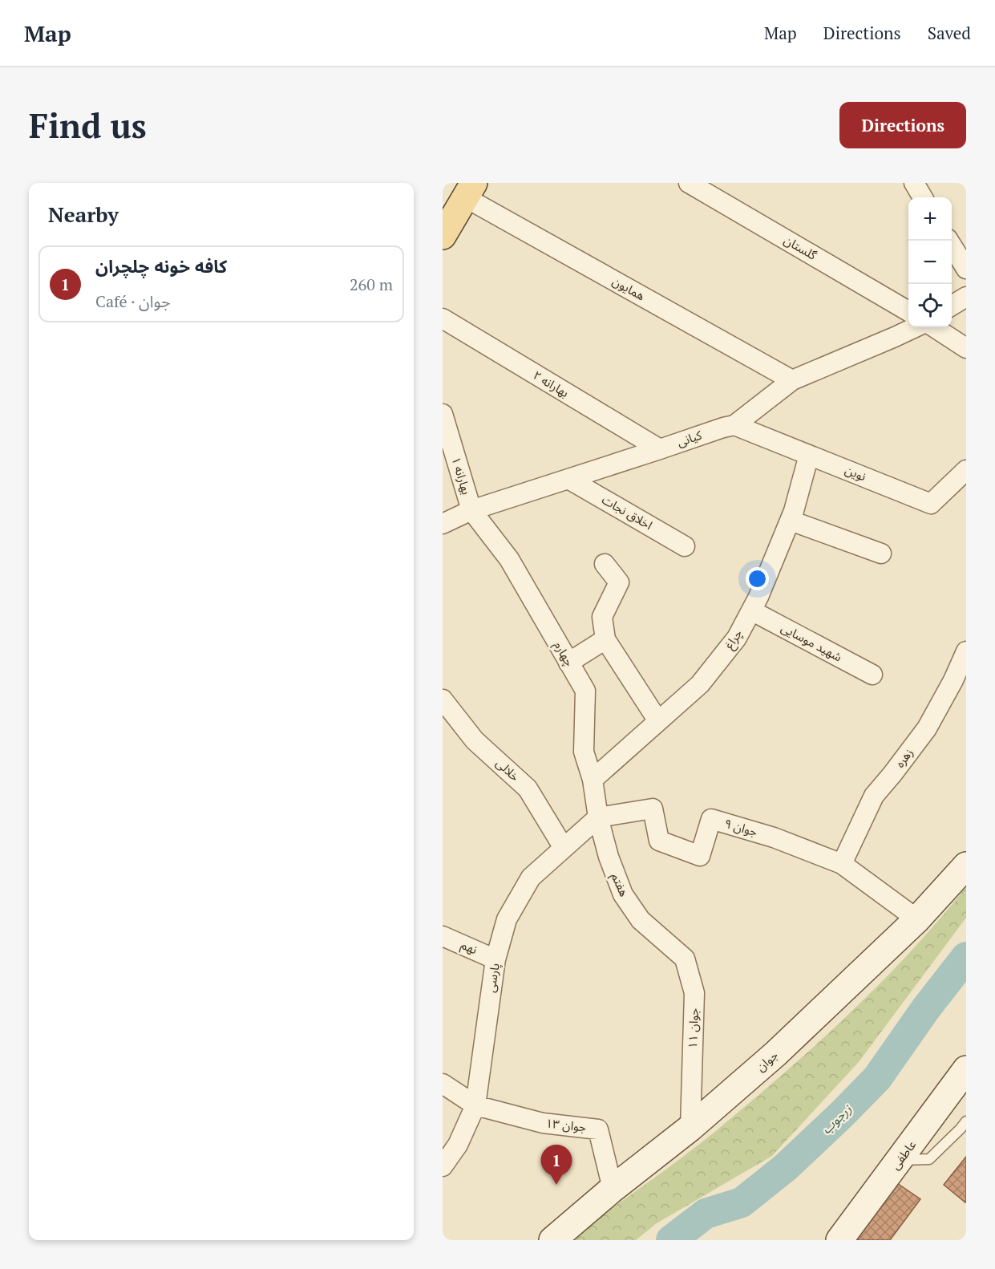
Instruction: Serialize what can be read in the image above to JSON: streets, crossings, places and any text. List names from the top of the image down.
{
  "streets": {
    "main road": ["جوان", "عاطفی"],
    "street": [
      "گلستان",
      "همایون",
      "بهارانه ۲",
      "کیانی",
      "نوین",
      "بهارانه ۱",
      "اخلاق نجات",
      "چراغ",
      "شهید موسایی",
      "چهارم",
      "زهره",
      "خلالی",
      "جوان ۹",
      "هفتم",
      "نهم",
      "پارسی",
      "جوان ۱۱",
      "جوان ۱۳"
    ]
  },
  "crossings": [
    ["همایون", "کیانی"],
    ["بهارانه ۲", "کیانی"],
    ["کیانی", "نوین"],
    ["کیانی", "بهارانه ۱"],
    ["کیانی", "اخلاق نجات"],
    ["کیانی", "چهارم"],
    ["نوین", "چراغ"],
    ["بهارانه ۱", "چهارم"],
    ["چراغ", "شهید موسایی"],
    ["چراغ", "چهارم"],
    ["چهارم", "جوان ۹"],
    ["چهارم", "هفتم"],
    ["چهارم", "پارسی"],
    ["زهره", "جوان ۹"],
    ["خلالی", "پارسی"],
    ["جوان ۹", "هفتم"],
    ["جوان ۹", "پارسی"],
    ["جوان ۹", "جوان"],
    ["هفتم", "پارسی"],
    ["هفتم", "جوان ۱۱"],
    ["نهم", "پارسی"],
    ["پارسی", "جوان ۱۳"],
    ["جوان ۱۱", "جوان"],
    ["جوان", "جوان ۱۳"]
  ],
  "water": ["زرجوب"],
  "page": {
    "header": "Map",
    "nav": ["Map", "Directions", "Saved"],
    "buttons": "Directions",
    "title": "Find us",
    "heading": "Nearby",
    "map_buttons": ["+", "−"],
    "list": [
      {
        "mark": "1",
        "name": "کافه خونه چلچران",
        "note": "Café · جوان",
        "value": "260 m"
      }
    ],
    "pins": "1"
  }
}
